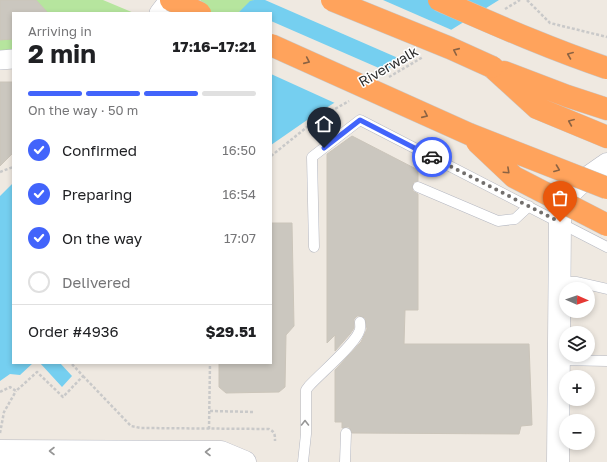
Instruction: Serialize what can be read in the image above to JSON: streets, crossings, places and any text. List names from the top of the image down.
{
  "streets": {
    "path": ["Riverwalk"]
  },
  "north": "right",
  "page": {
    "heading": ["2 min", "Arriving in", "17:16–17:21"],
    "panel": ["Order #4936", "$29.51"],
    "bar": "On the way · 50 m",
    "list": [
      ["Confirmed", "16:50"],
      ["Preparing", "16:54"],
      ["On the way", "17:07"],
      "Delivered"
    ],
    "map_buttons": ["+", "−"]
  }
}
